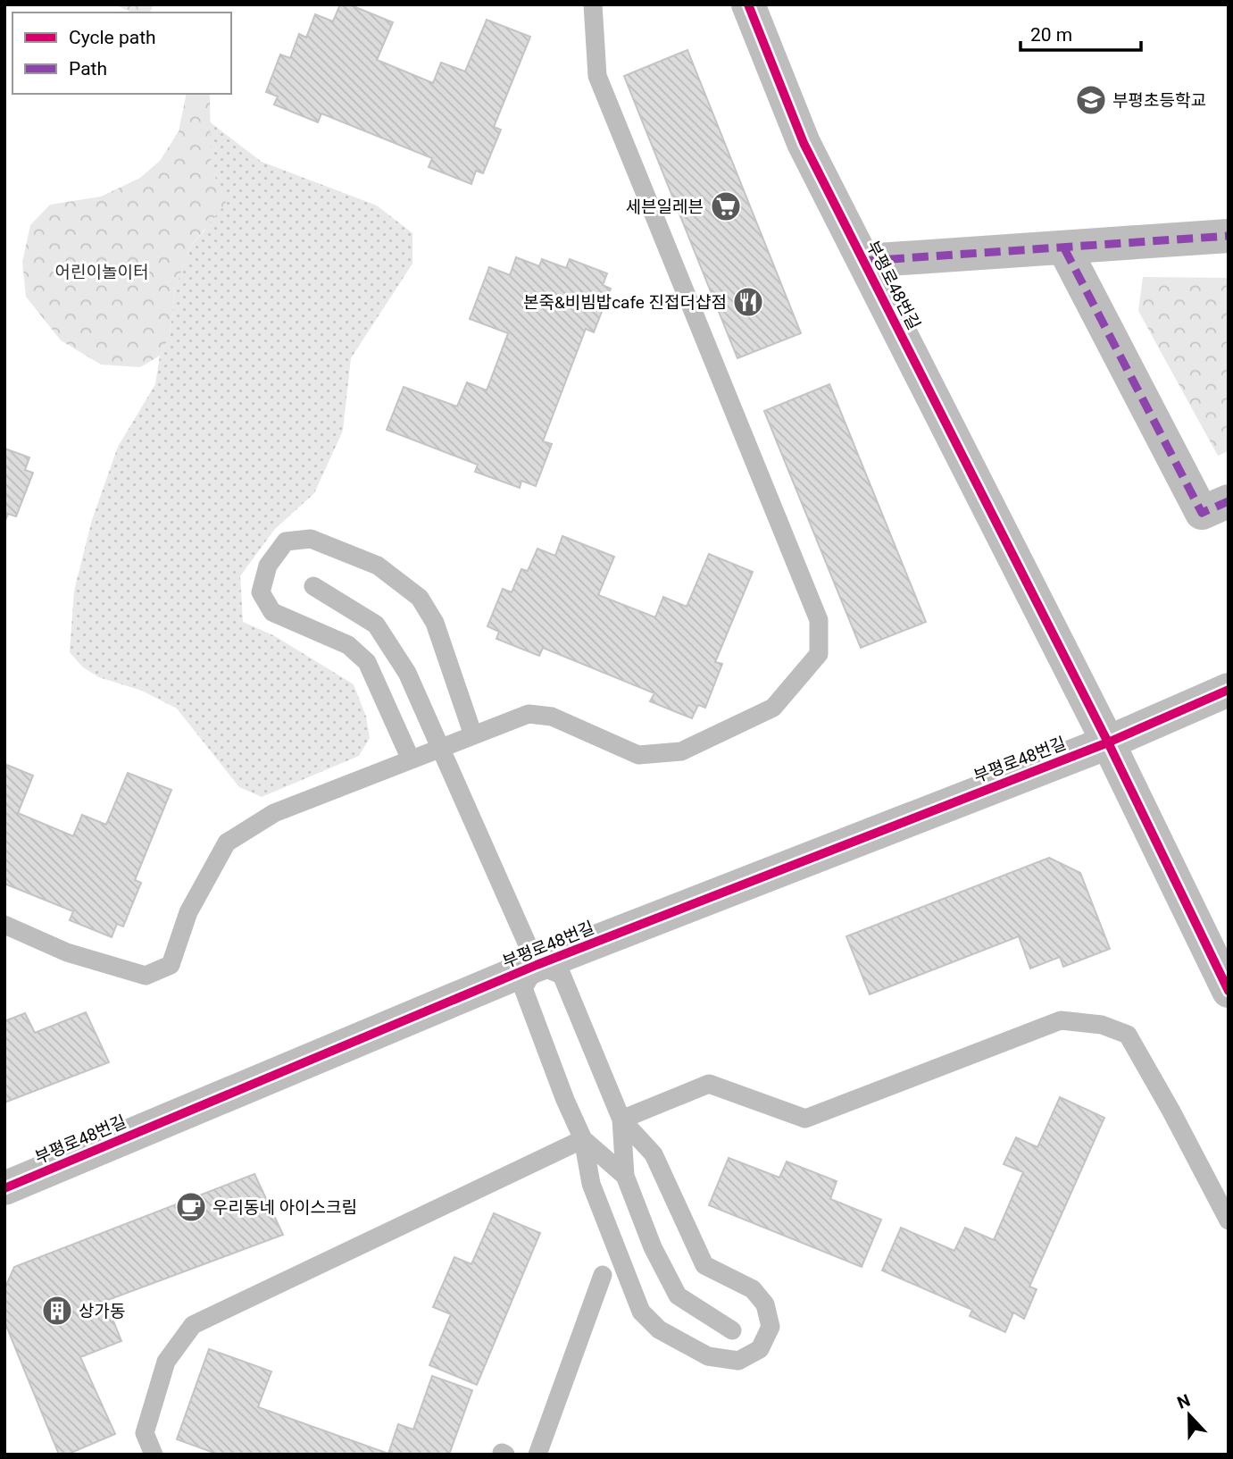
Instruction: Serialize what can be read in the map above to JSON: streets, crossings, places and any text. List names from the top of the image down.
{
  "streets": {
    "street": ["부평로48번길"]
  },
  "parks": ["어린이놀이터"],
  "places": {
    "school or university": ["부평초등학교"],
    "supermarket": ["세븐일레븐"],
    "restaurant": ["본죽&비빔밥cafe 진접더샵점"],
    "cafe": ["우리동네 아이스크림"],
    "building": ["상가동"]
  },
  "legend": ["Cycle path", "Path"],
  "scale_bar": "20 m",
  "north": "top"
}
